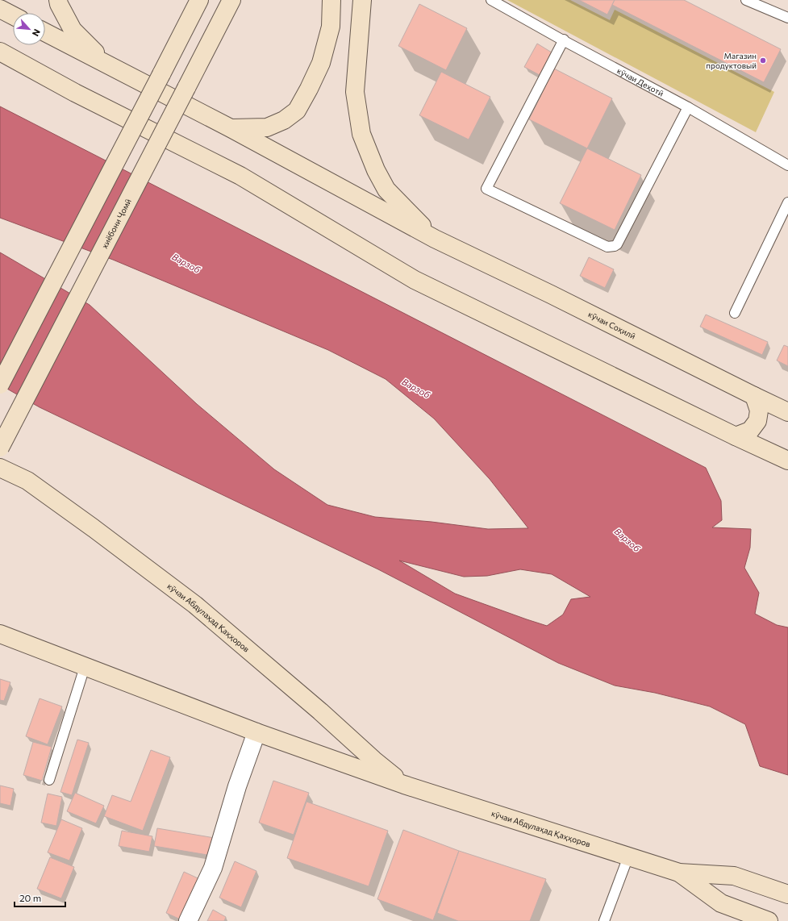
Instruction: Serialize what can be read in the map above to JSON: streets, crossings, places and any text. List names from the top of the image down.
{
  "streets": {
    "main road": ["хиёбони Ҷомӣ", "кӯчаи Соҳилӣ", "кӯчаи Абдулаҳад Қаҳҳоров"],
    "lane": ["кӯчаи Деҳотӣ"]
  },
  "water": ["Варзоб"],
  "places": ["Магазин продуктовый"],
  "scale_bar": "20 m",
  "north": "bottom right"
}
